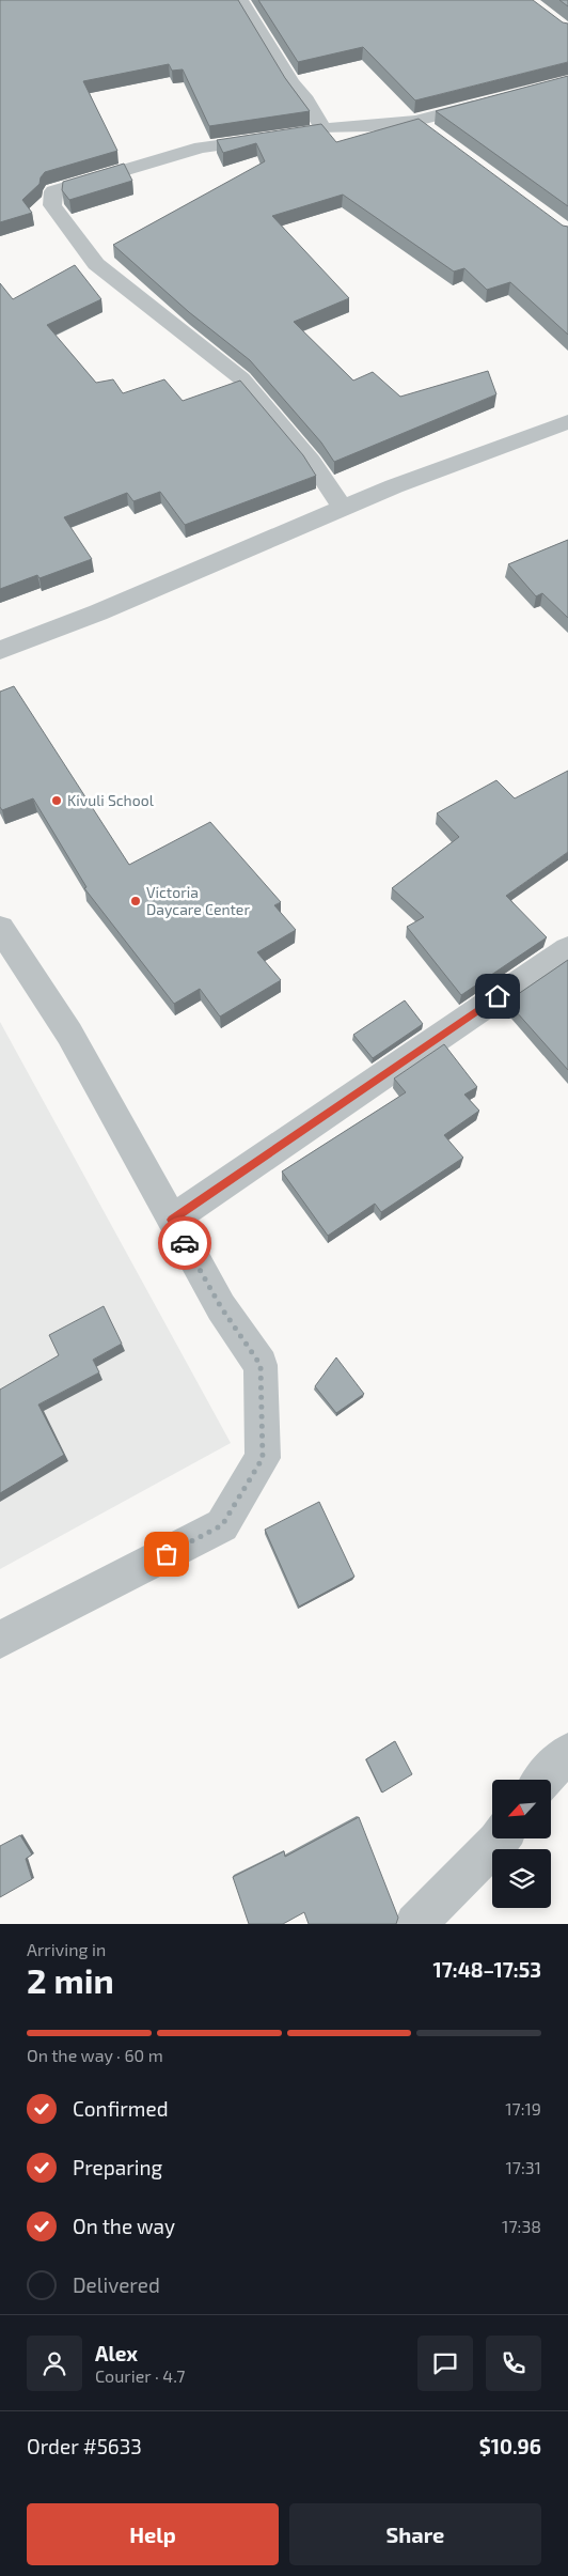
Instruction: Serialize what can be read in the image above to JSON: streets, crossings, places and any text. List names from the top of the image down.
{
  "places": ["Kivuli School", "Victoria Daycare Center"],
  "north": "bottom left",
  "page": {
    "heading": ["2 min", "Arriving in", "17:48–17:53"],
    "panel": [
      "Alex",
      "Courier · 4.7",
      "Order #5633",
      "$10.96"
    ],
    "bar": "On the way · 60 m",
    "list": [
      ["Confirmed", "17:19"],
      ["Preparing", "17:31"],
      ["On the way", "17:38"],
      "Delivered"
    ],
    "buttons": ["Help", "Share"]
  }
}
